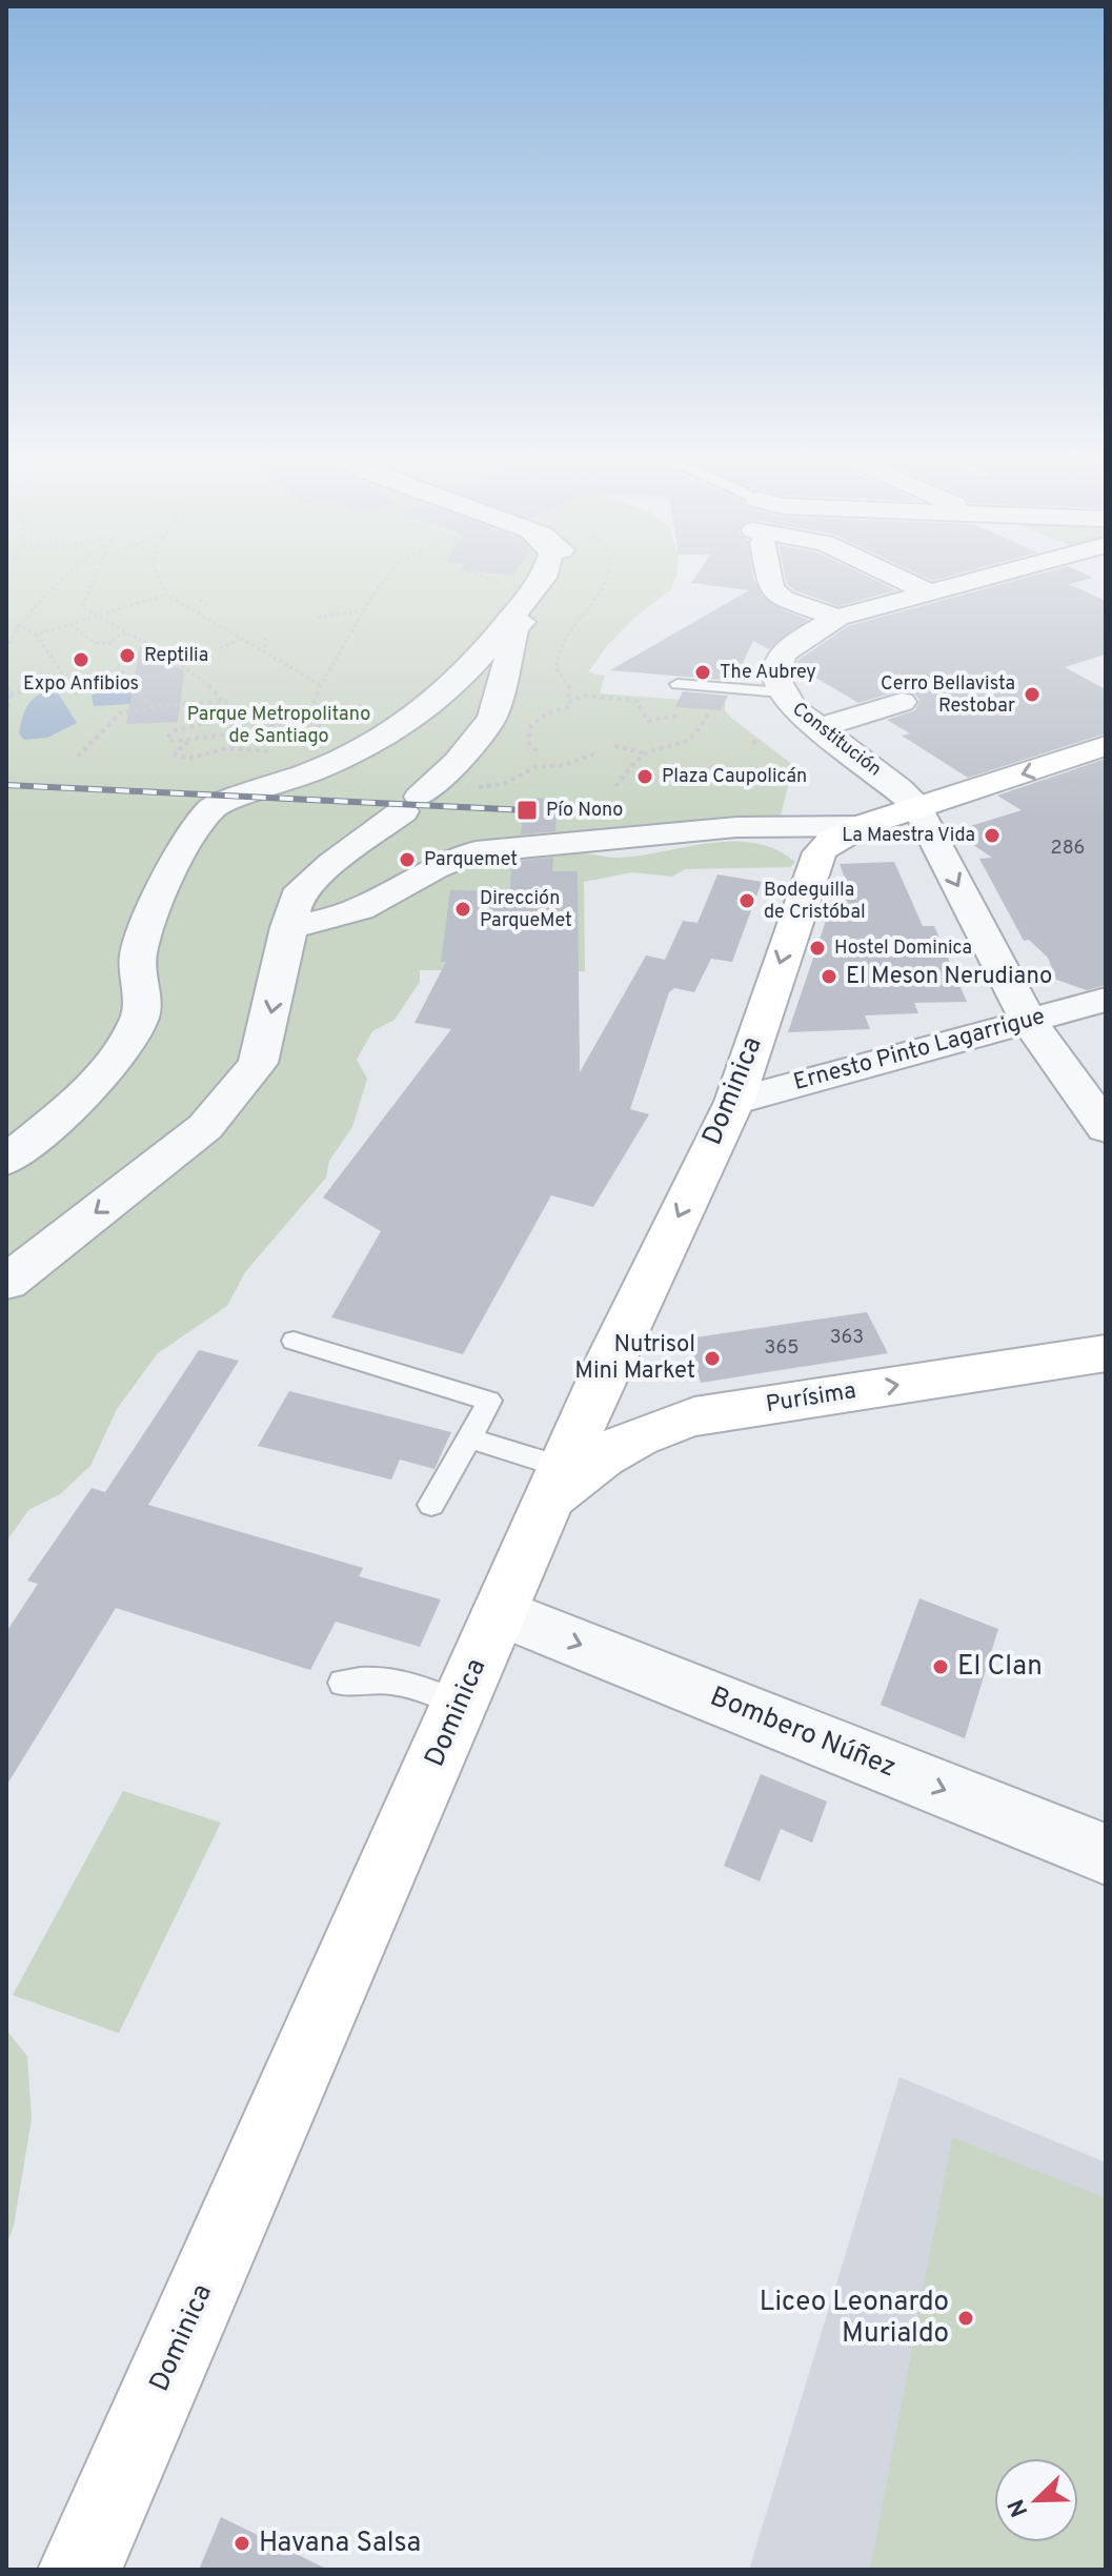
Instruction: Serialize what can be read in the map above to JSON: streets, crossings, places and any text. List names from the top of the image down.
{
  "streets": {
    "main road": ["Dominica", "Purísima"],
    "street": ["Constitución", "Ernesto Pinto Lagarrigue", "Bombero Núñez"]
  },
  "crossings": [
    ["Ernesto Pinto Lagarrigue", "Dominica"],
    ["Dominica", "Purísima"],
    ["Dominica", "Bombero Núñez"]
  ],
  "one_way": ["Purísima", "Bombero Núñez"],
  "parks": ["Parque Metropolitano de Santiago"],
  "places": {
    "other": [
      "Reptilia",
      "Expo Anfibios",
      "The Aubrey",
      "Cerro Bellavista Restobar",
      "Plaza Caupolicán",
      "La Maestra Vida",
      "Parquemet",
      "Bodeguilla de Cristóbal",
      "Dirección ParqueMet",
      "Hostel Dominica",
      "El Meson Nerudiano",
      "Nutrisol Mini Market",
      "El Clan",
      "Liceo Leonardo Murialdo",
      "Havana Salsa"
    ],
    "transit": ["Pío Nono"]
  },
  "house_numbers": ["286", "363", "365"],
  "north": "bottom left"
}
